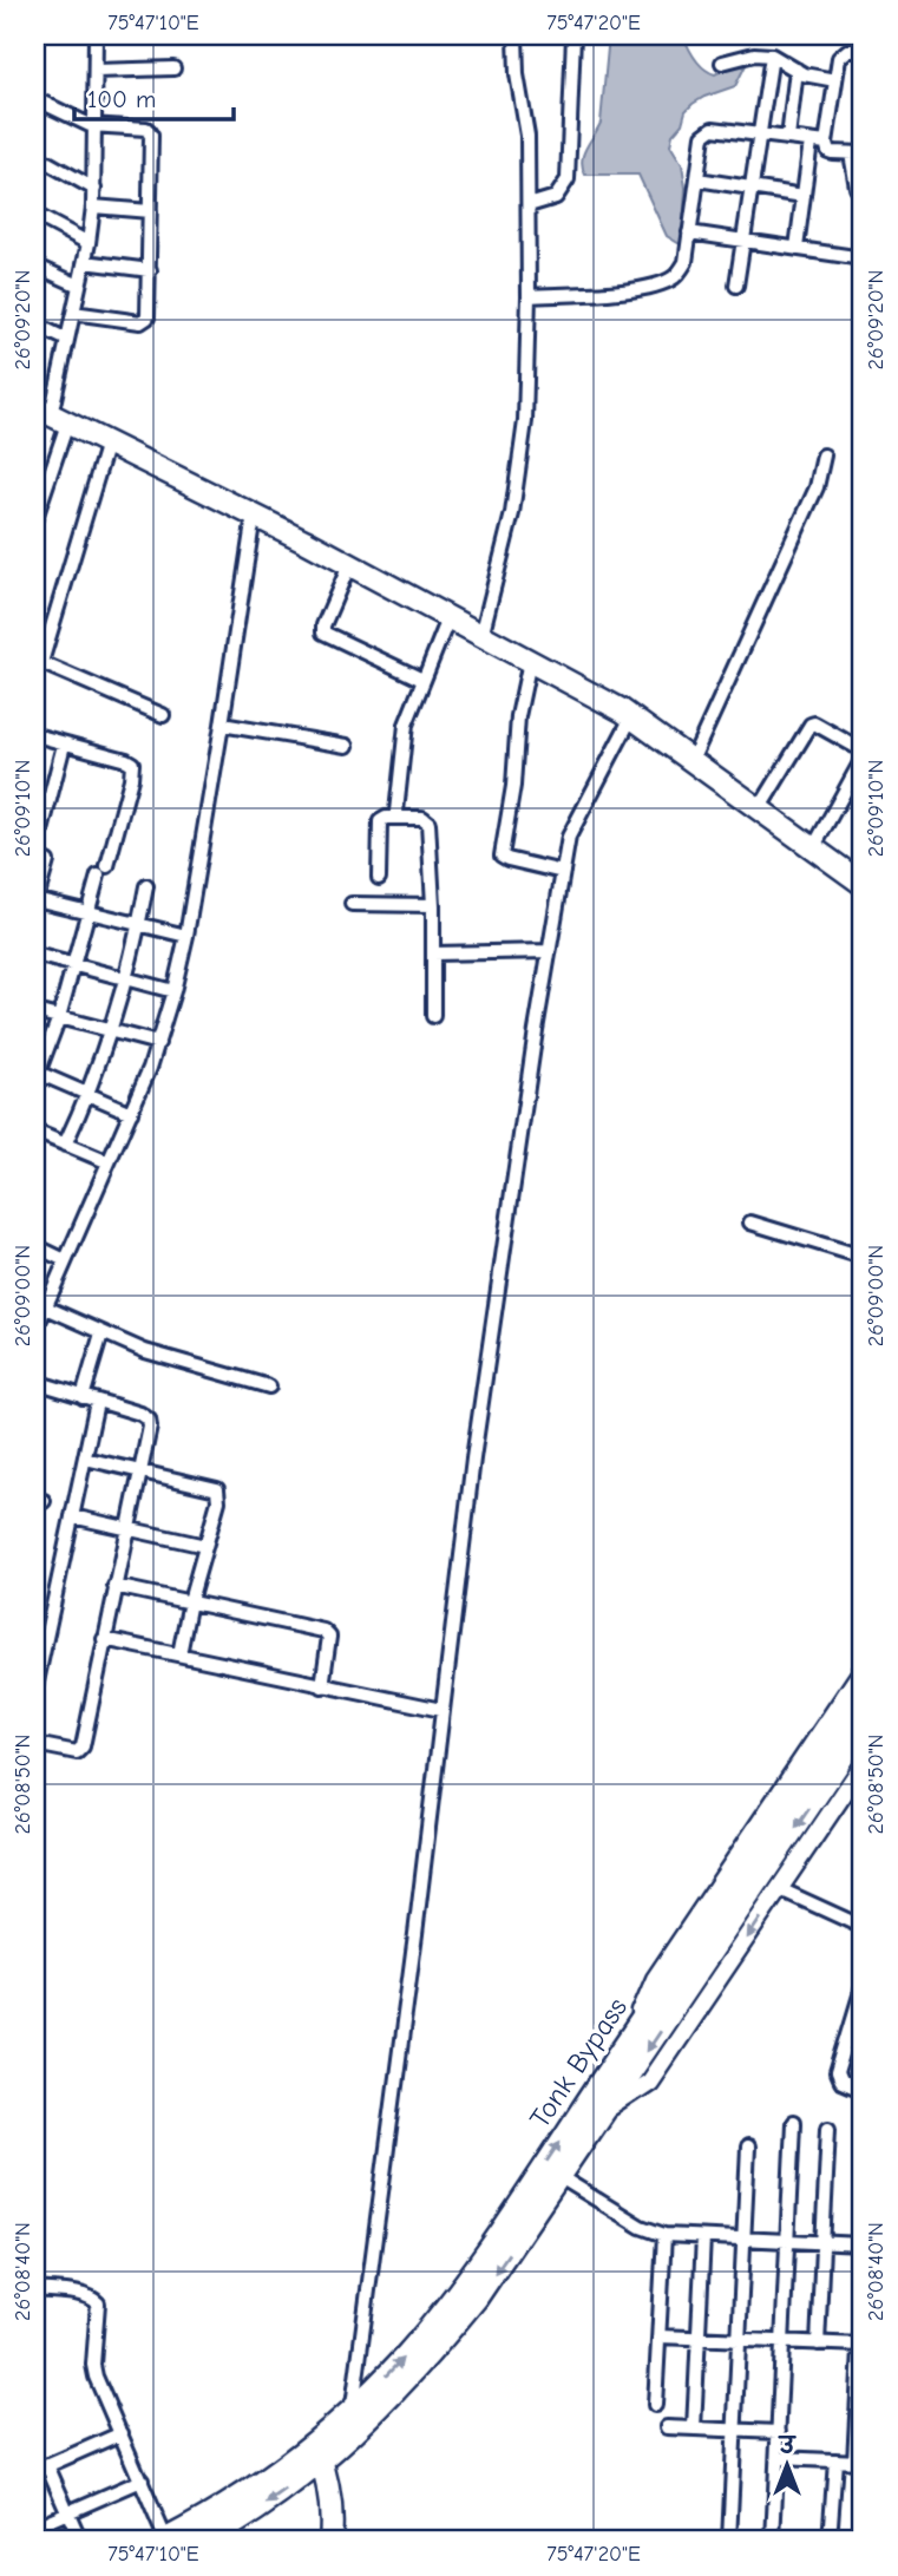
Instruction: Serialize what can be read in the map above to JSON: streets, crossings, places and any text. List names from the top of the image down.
{
  "streets": {
    "main road": ["Tonk Bypass"]
  },
  "scale_bar": "100 m",
  "north": "top",
  "coordinates": [
    "75°47'10\"E",
    "75°47'20\"E",
    "26°09'20\"N",
    "26°09'10\"N",
    "26°09'00\"N",
    "26°08'50\"N",
    "26°08'40\"N"
  ]
}
